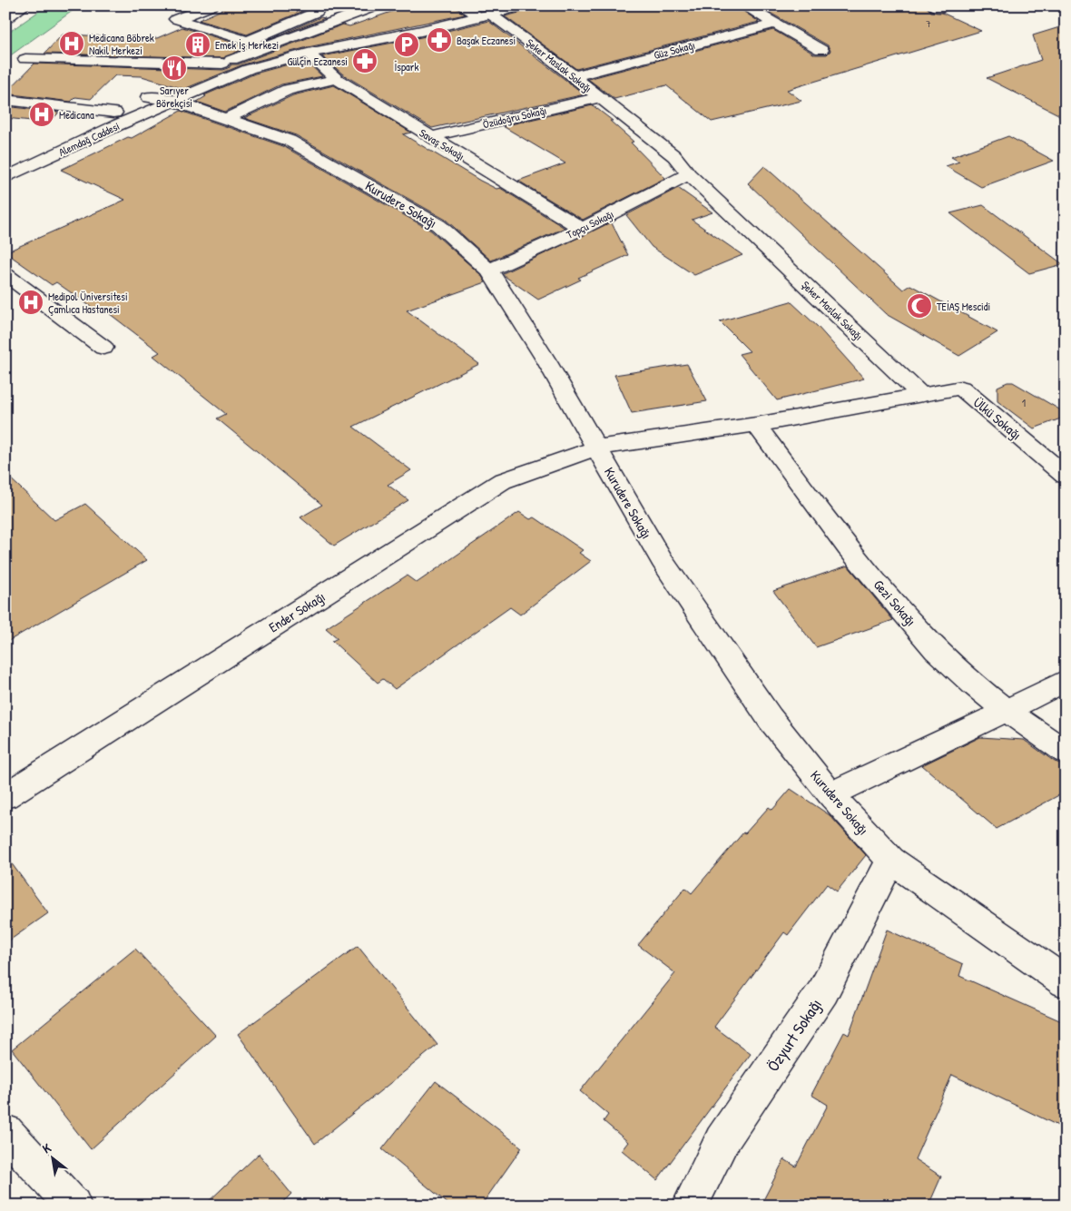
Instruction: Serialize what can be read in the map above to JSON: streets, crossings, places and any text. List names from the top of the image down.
{
  "streets": {
    "main road": [
      "Güz Sokağı",
      "Şeker Maslak Sokağı",
      "Özüdoğru Sokağı",
      "Alemdağ Caddesi",
      "Savaş Sokağı",
      "Kurudere Sokağı",
      "Topçu Sokağı",
      "Ülkü Sokağı",
      "Gezi Sokağı",
      "Ender Sokağı",
      "Özyurt Sokağı"
    ]
  },
  "crossings": [
    ["Güz Sokağı", "Şeker Maslak Sokağı"],
    ["Şeker Maslak Sokağı", "Özüdoğru Sokağı"],
    ["Şeker Maslak Sokağı", "Alemdağ Caddesi"],
    ["Şeker Maslak Sokağı", "Topçu Sokağı"],
    ["Şeker Maslak Sokağı", "Ülkü Sokağı"],
    ["Özüdoğru Sokağı", "Savaş Sokağı"],
    ["Alemdağ Caddesi", "Savaş Sokağı"],
    ["Alemdağ Caddesi", "Kurudere Sokağı"],
    ["Savaş Sokağı", "Topçu Sokağı"],
    ["Kurudere Sokağı", "Topçu Sokağı"],
    ["Kurudere Sokağı", "Ender Sokağı"],
    ["Kurudere Sokağı", "Özyurt Sokağı"]
  ],
  "places": {
    "pharmacy": ["Başak Eczanesi", "Gülçin Eczanesi"],
    "hospital": ["Medicana Böbrek Nakil Merkezi", "Medicana", "Medipol Üniversitesi Çamlıca Hastanesi"],
    "building": ["Emek İş Merkezi"],
    "parking": ["İspark"],
    "restaurant": ["Sarıyer Börekçisi"],
    "mosque": ["TEİAŞ Mescidi"]
  },
  "house_numbers": ["7", "1"],
  "north": "top left"
}
